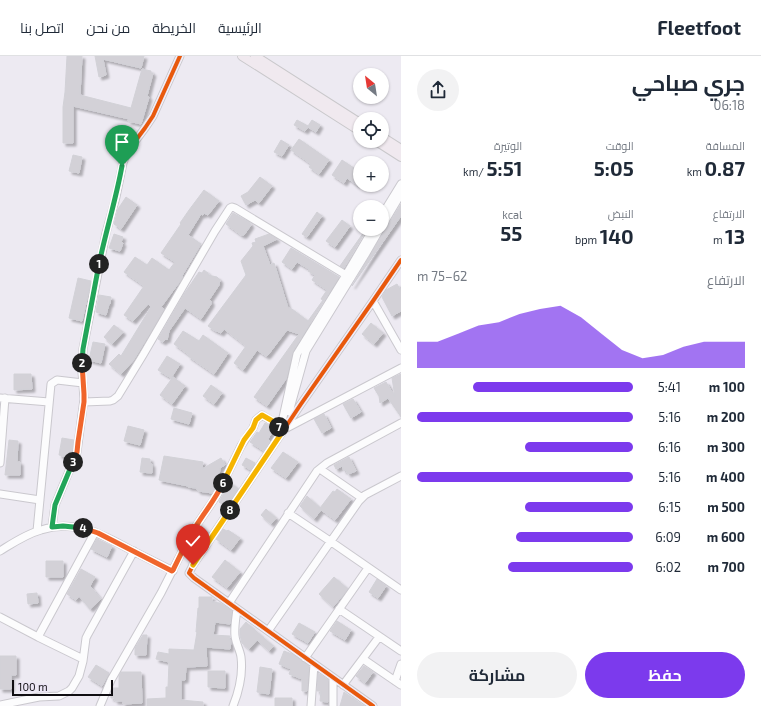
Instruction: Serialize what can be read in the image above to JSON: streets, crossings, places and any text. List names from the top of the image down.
{
  "scale_bar": "100 m",
  "north": "top left",
  "page": {
    "header": "Fleetfoot",
    "nav": [
      "الرئيسية",
      "الخريطة",
      "من نحن",
      "اتصل بنا"
    ],
    "heading": ["جري صباحي", "06:18"],
    "map_buttons": ["+", "−"],
    "stats": [
      ["المسافة", "0.87 km"],
      ["الوقت", "5:05"],
      ["الوتيرة", "5:51 /km"],
      ["الارتفاع", "13 m"],
      ["النبض", "140 bpm"],
      ["kcal", "55"]
    ],
    "pins": [
      "1",
      "2",
      "7",
      "3",
      "6",
      "8",
      "4"
    ],
    "chart": ["الارتفاع", "62–75 m"],
    "list": [
      {
        "name": "100 m",
        "note": "5:41"
      },
      {
        "name": "200 m",
        "note": "5:16"
      },
      {
        "name": "300 m",
        "note": "6:16"
      },
      {
        "name": "400 m",
        "note": "5:16"
      },
      {
        "name": "500 m",
        "note": "6:15"
      },
      {
        "name": "600 m",
        "note": "6:09"
      },
      {
        "name": "700 m",
        "note": "6:02"
      }
    ],
    "buttons": ["حفظ", "مشاركة"],
    "scale": "100 m"
  }
}
